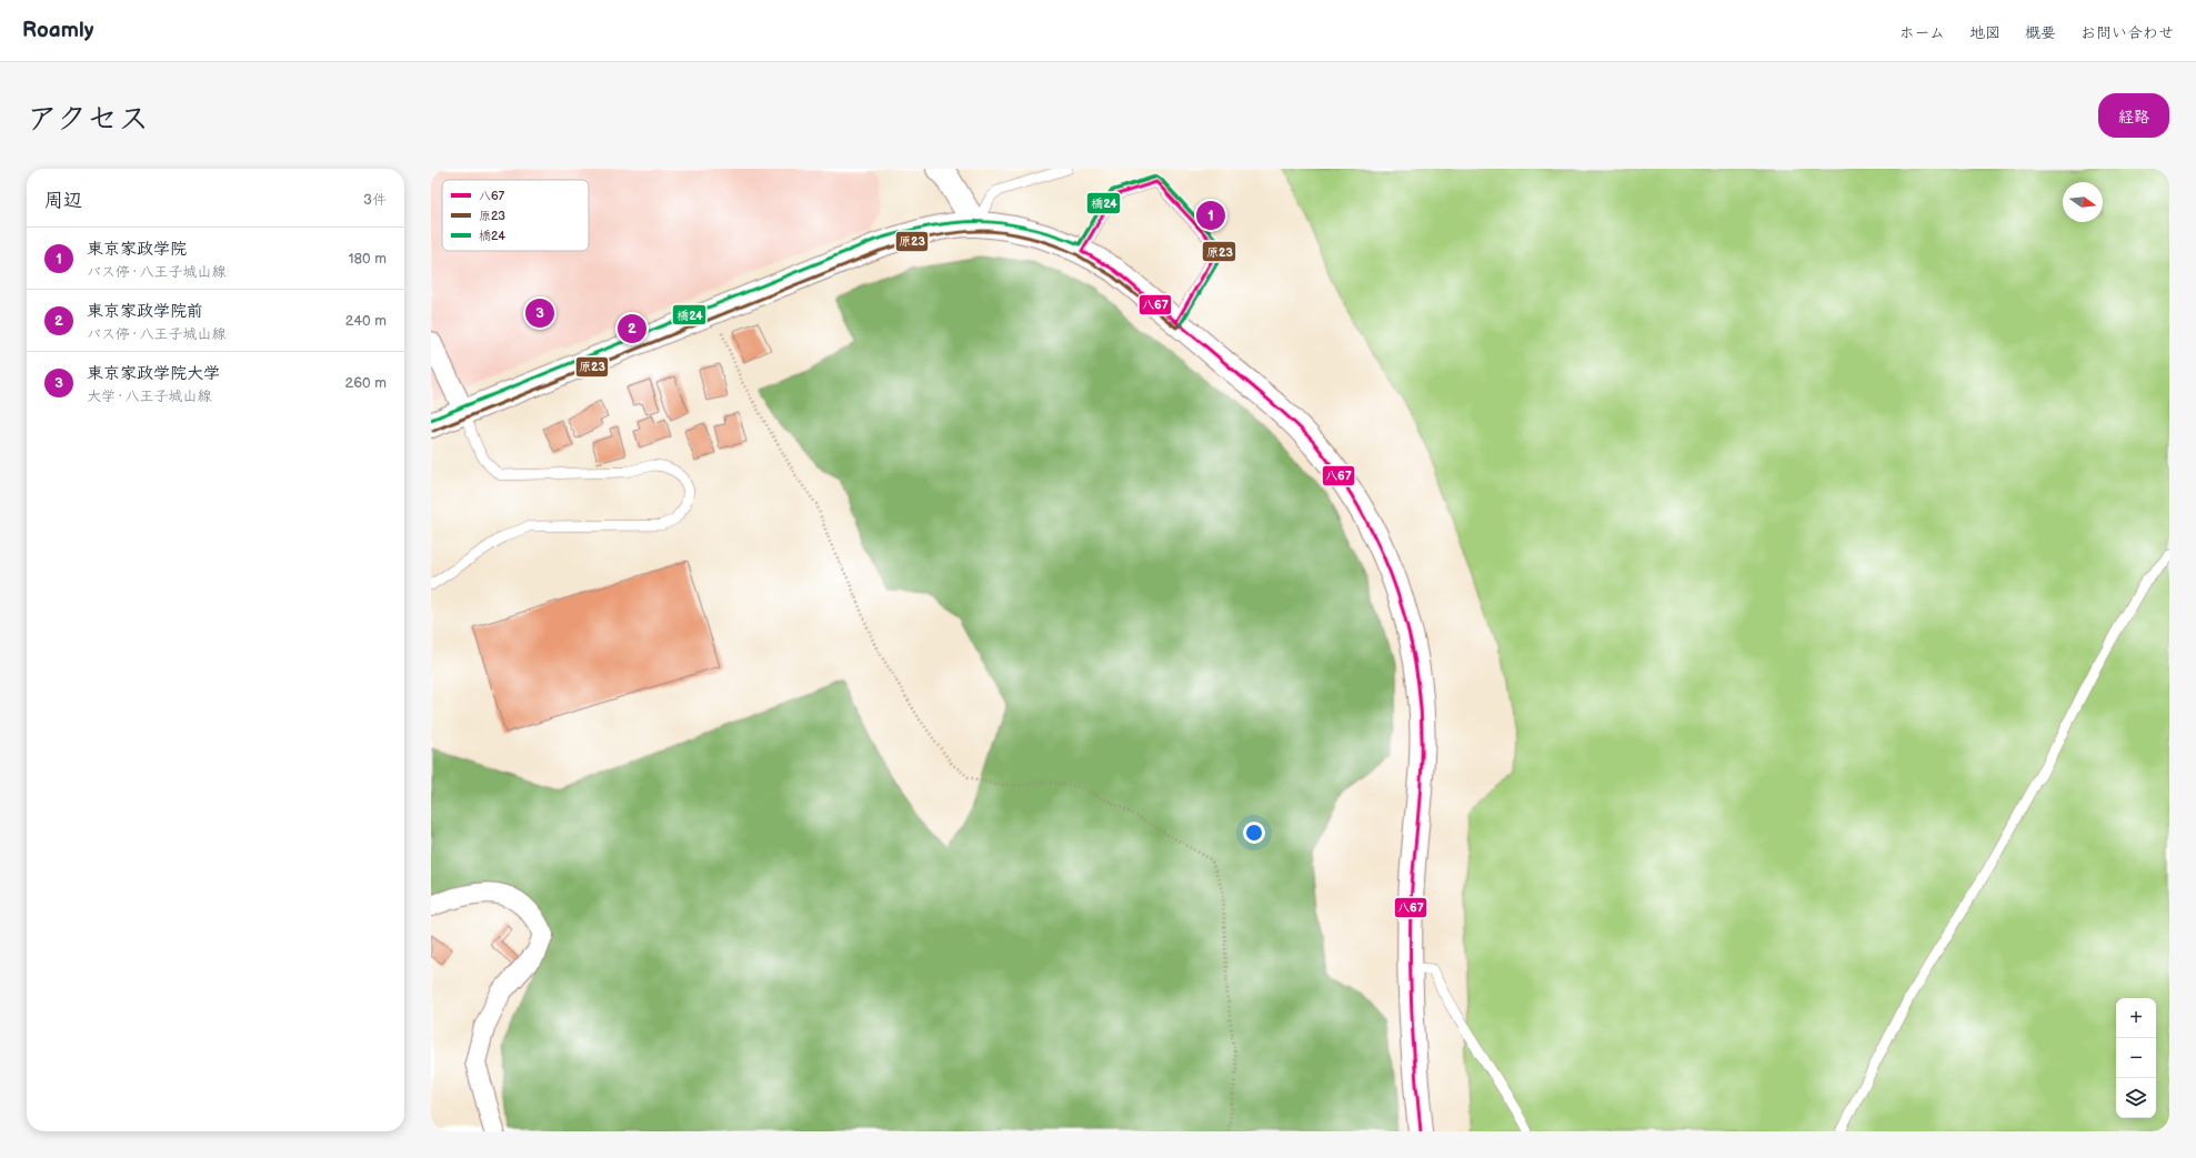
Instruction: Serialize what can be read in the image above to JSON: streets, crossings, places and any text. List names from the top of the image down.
{
  "lines": ["transit line 原23", "transit line 橋24", "transit line 八67"],
  "legend": ["八67", "原23", "橋24"],
  "north": "right",
  "page": {
    "header": "Roamly",
    "nav": [
      "ホーム",
      "地図",
      "概要",
      "お問い合わせ"
    ],
    "title": "アクセス",
    "buttons": "経路",
    "heading": ["周辺", "3件"],
    "pins": ["1", "3", "2"],
    "list": [
      {
        "mark": "1",
        "name": "東京家政学院",
        "note": "バス停 · 八王子城山線",
        "value": "180 m"
      },
      {
        "mark": "2",
        "name": "東京家政学院前",
        "note": "バス停 · 八王子城山線",
        "value": "240 m"
      },
      {
        "mark": "3",
        "name": "東京家政学院大学",
        "note": "大学 · 八王子城山線",
        "value": "260 m"
      }
    ],
    "map_buttons": ["+", "−"]
  }
}
